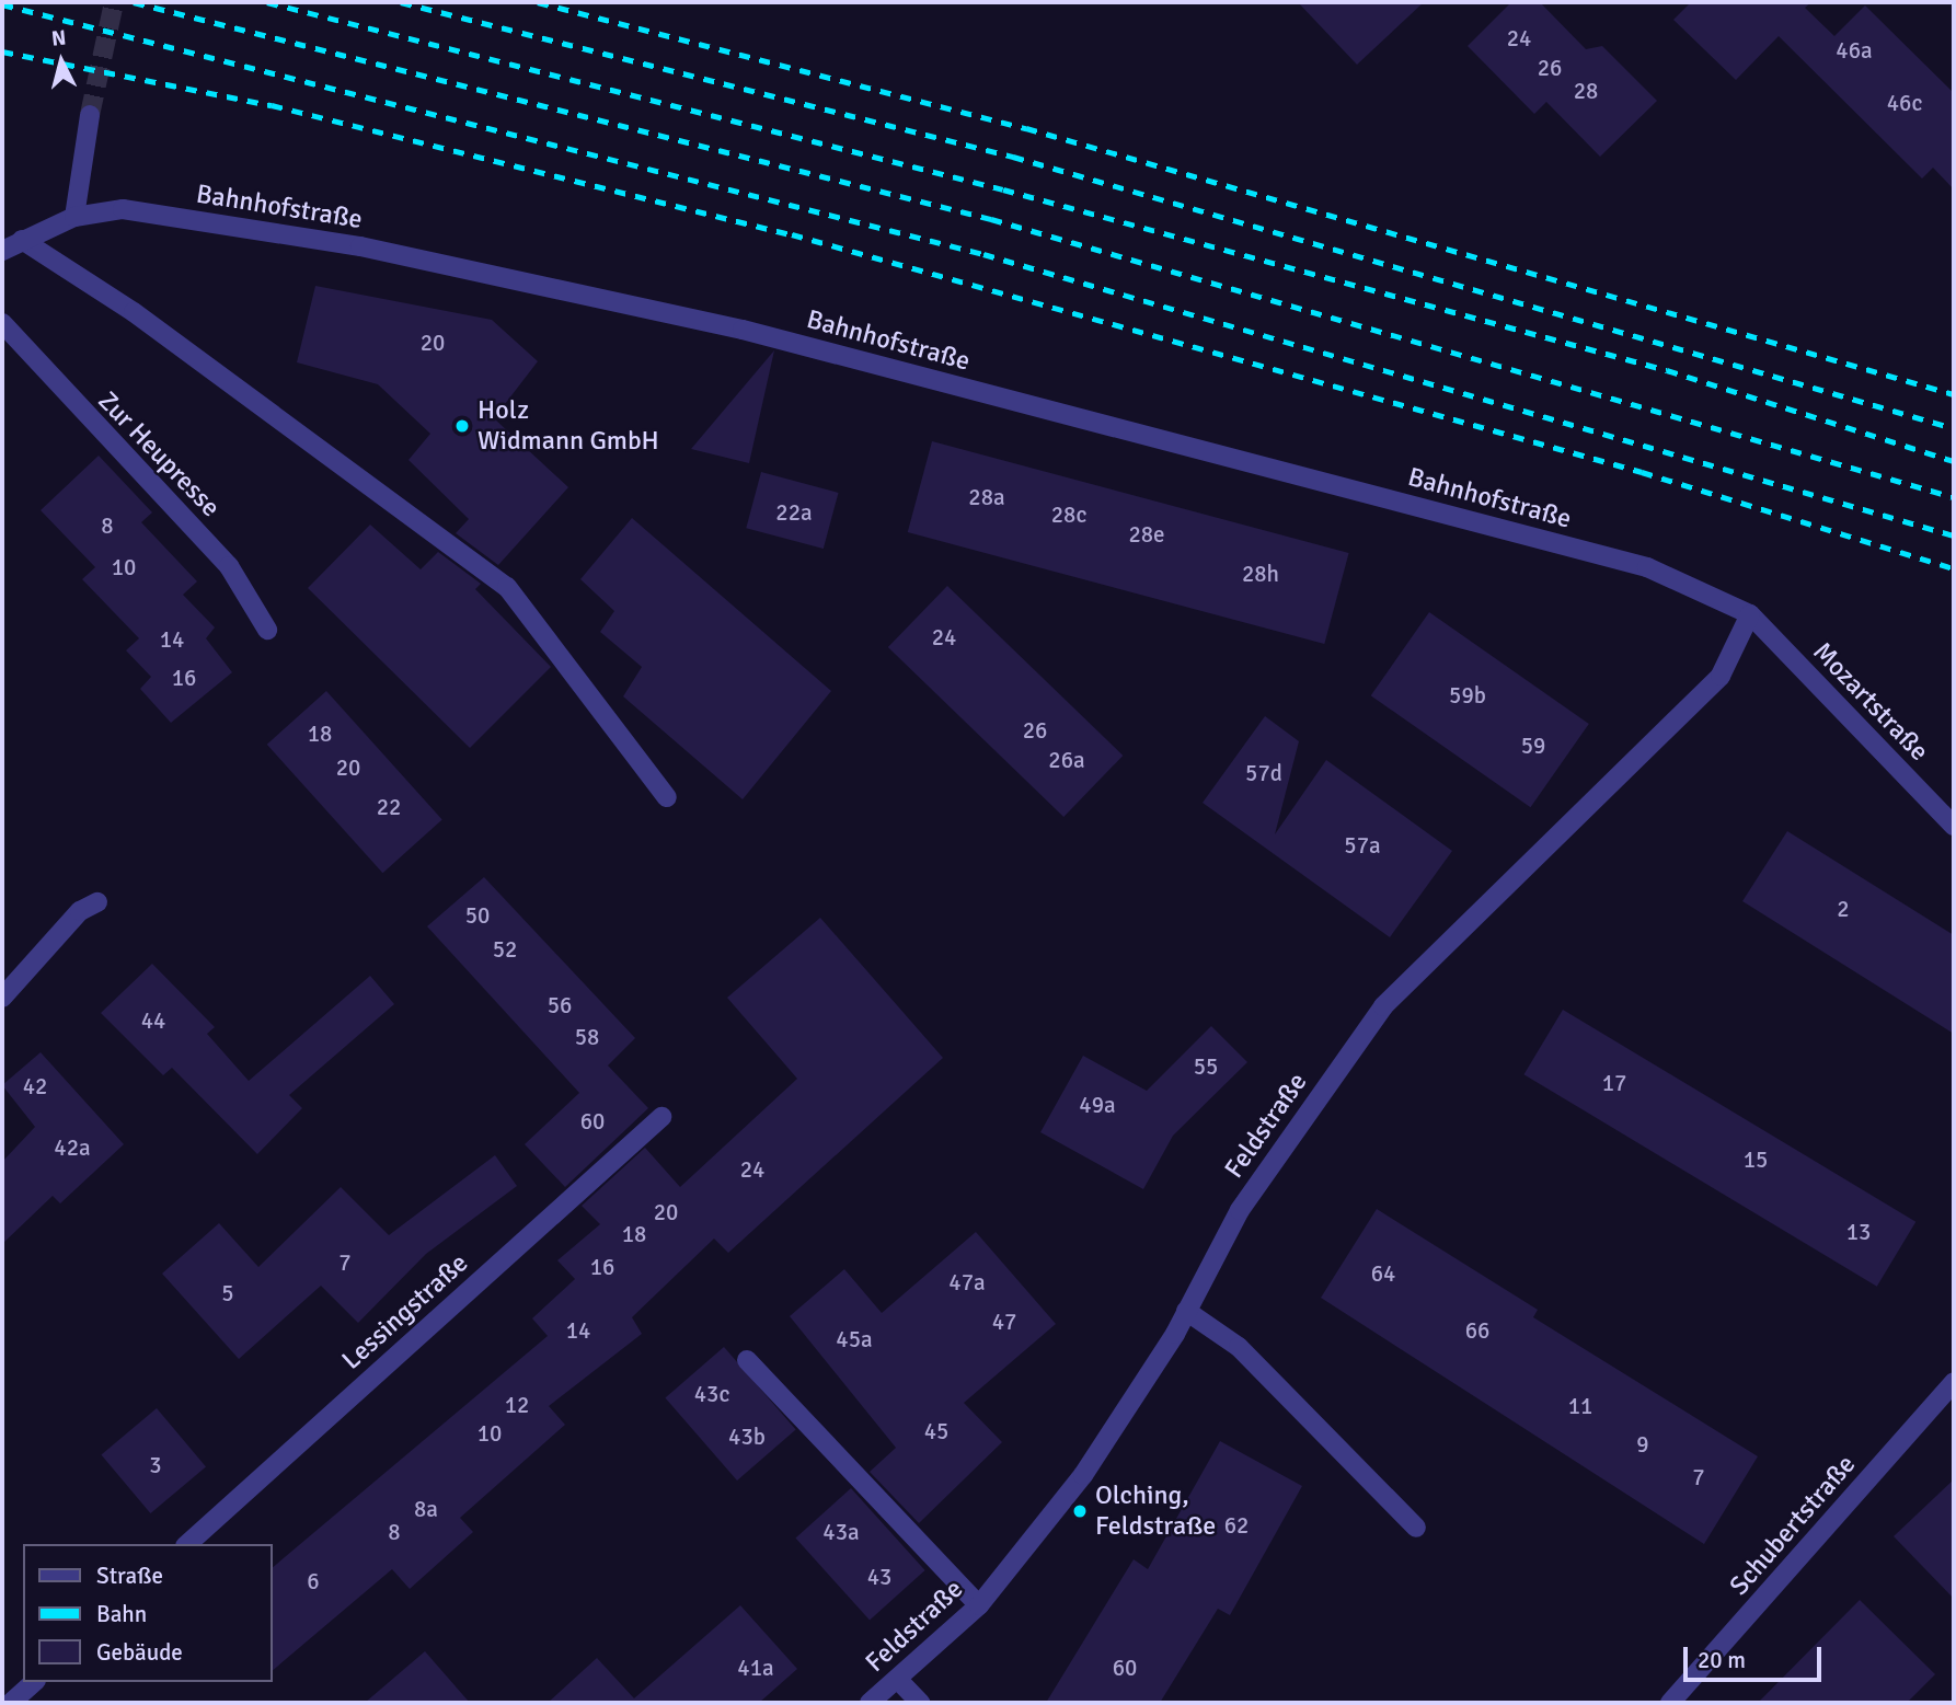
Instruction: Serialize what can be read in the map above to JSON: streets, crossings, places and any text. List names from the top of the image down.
{
  "streets": {
    "street": [
      "Bahnhofstraße",
      "Zur Heupresse",
      "Mozartstraße",
      "Feldstraße",
      "Lessingstraße",
      "Schubertstraße"
    ]
  },
  "crossings": [
    ["Bahnhofstraße", "Mozartstraße"],
    ["Bahnhofstraße", "Feldstraße"],
    ["Mozartstraße", "Feldstraße"]
  ],
  "places": ["Holz Widmann GmbH", "Olching, Feldstraße"],
  "house_numbers": [
    "24",
    "46a",
    "26",
    "28",
    "46c",
    "20",
    "28a",
    "22a",
    "28c",
    "8",
    "28e",
    "10",
    "28h",
    "24",
    "14",
    "16",
    "59b",
    "26",
    "18",
    "59",
    "26a",
    "20",
    "57d",
    "22",
    "57a",
    "2",
    "50",
    "52",
    "56",
    "44",
    "58",
    "55",
    "17",
    "42",
    "49a",
    "60",
    "42a",
    "15",
    "24",
    "20",
    "13",
    "18",
    "7",
    "16",
    "64",
    "47a",
    "5",
    "47",
    "14",
    "66",
    "45a",
    "43c",
    "12",
    "11",
    "45",
    "10",
    "43b",
    "9",
    "3",
    "7",
    "8a",
    "62",
    "8",
    "43a",
    "43",
    "6",
    "41a",
    "60"
  ],
  "legend": ["Straße", "Bahn", "Gebäude"],
  "scale_bar": "20 m",
  "north": "top"
}
